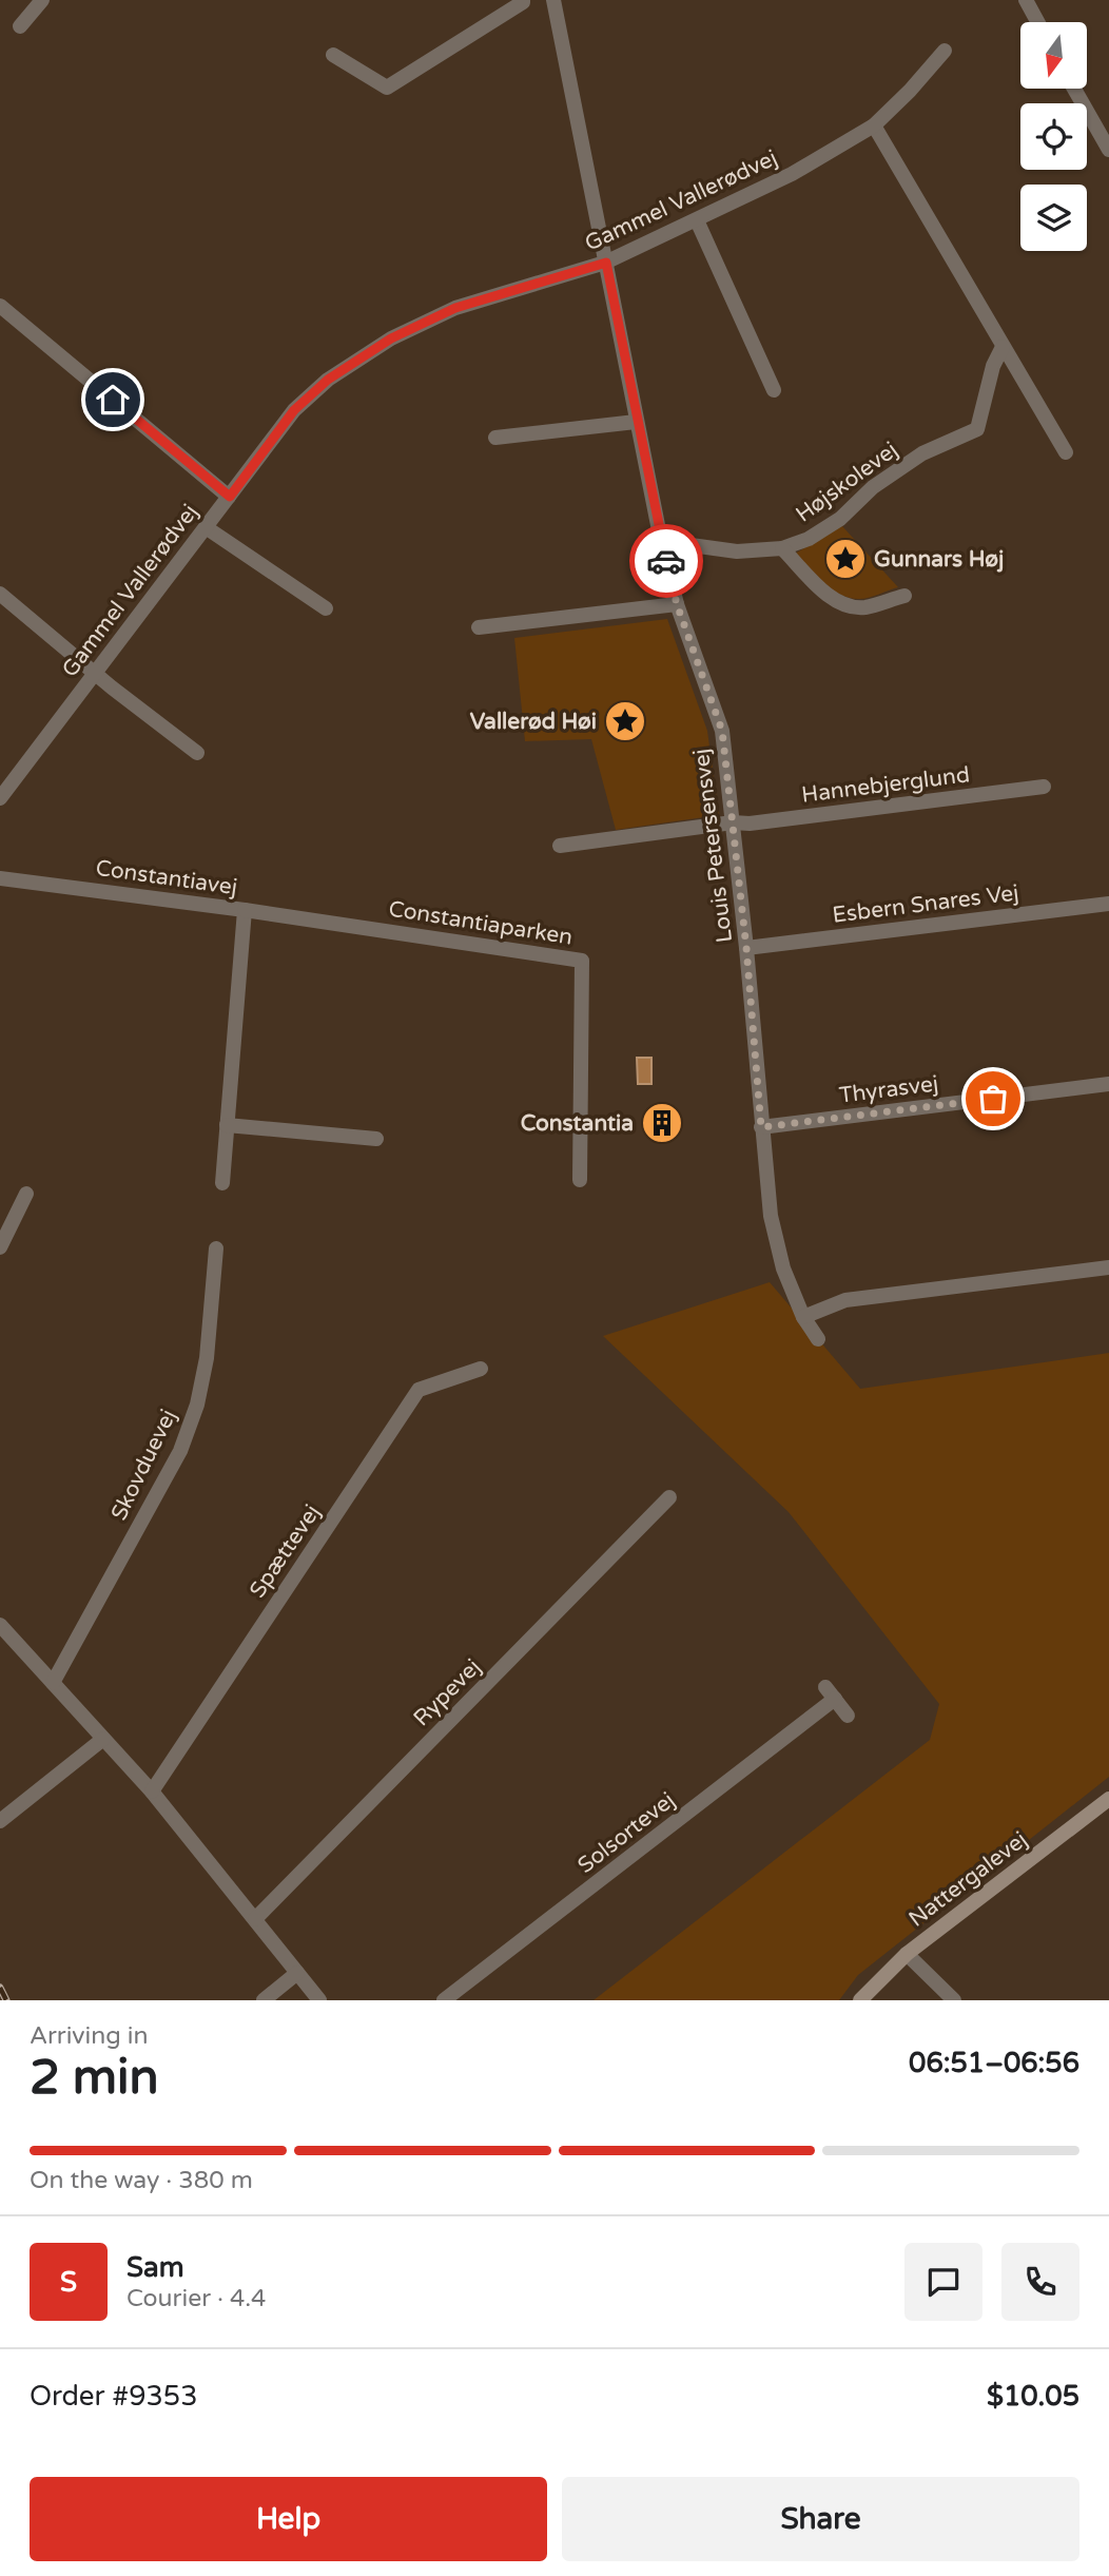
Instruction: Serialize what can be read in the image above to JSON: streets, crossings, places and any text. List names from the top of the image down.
{
  "streets": {
    "street": [
      "Gammel Vallerødvej",
      "Højskolevej",
      "Hannebjerglund",
      "Louis Petersensvej",
      "Constantiavej",
      "Esbern Snares Vej",
      "Constantiaparken",
      "Thyrasvej",
      "Skovduevej",
      "Spættevej",
      "Rypevej",
      "Solsortevej",
      "Nattergalevej"
    ]
  },
  "crossings": [
    ["Gammel Vallerødvej", "Louis Petersensvej"],
    ["Højskolevej", "Louis Petersensvej"],
    ["Hannebjerglund", "Louis Petersensvej"],
    ["Louis Petersensvej", "Esbern Snares Vej"],
    ["Louis Petersensvej", "Thyrasvej"],
    ["Constantiavej", "Constantiaparken"]
  ],
  "places": {
    "place": ["Gunnars Høj", "Vallerød Høi"],
    "building": ["Constantia"]
  },
  "north": "bottom",
  "page": {
    "heading": ["2 min", "Arriving in", "06:51–06:56"],
    "panel": [
      "Sam",
      "Courier · 4.4",
      "Order #9353",
      "$10.05"
    ],
    "bar": "On the way · 380 m",
    "round": "S",
    "buttons": ["Help", "Share"]
  }
}
